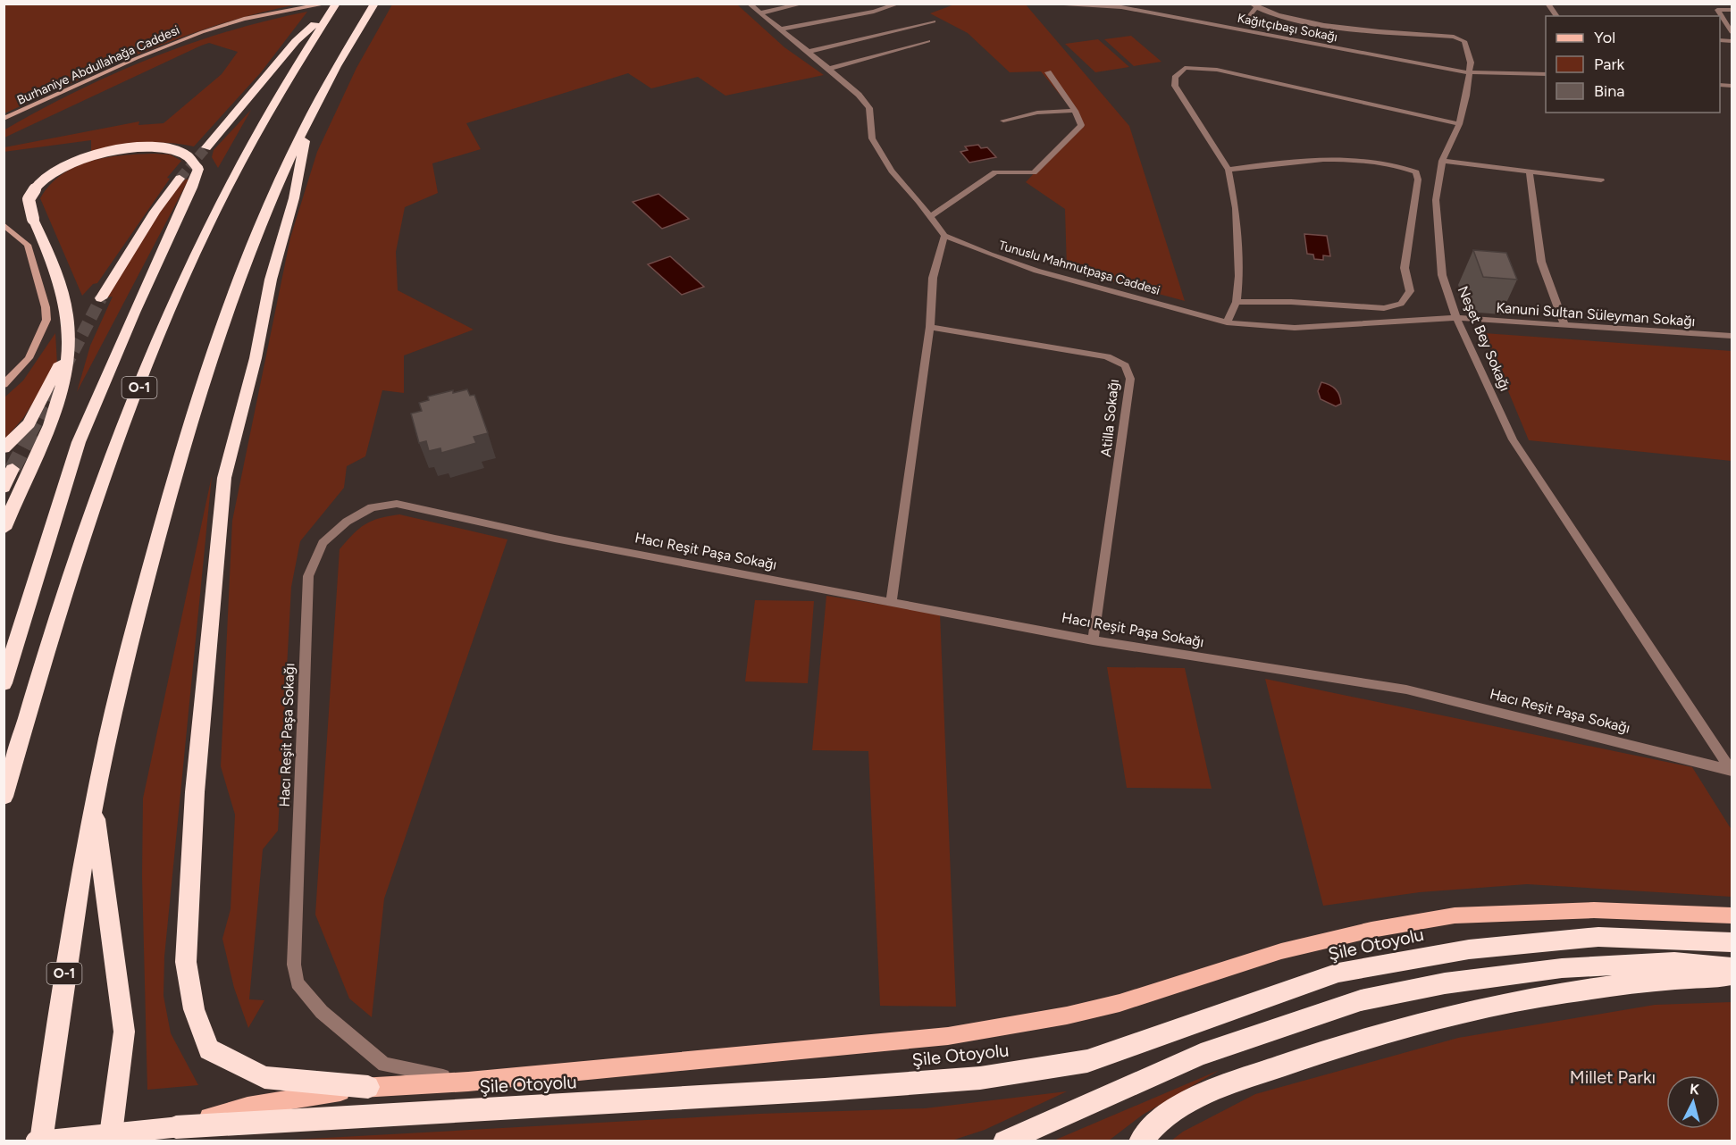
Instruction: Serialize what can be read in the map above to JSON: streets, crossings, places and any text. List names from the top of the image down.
{
  "streets": {
    "highway": ["O-1", "Şile Otoyolu"],
    "main road": ["Burhaniye Abdullahağa Caddesi"],
    "street": [
      "Kağıtçıbaşı Sokağı",
      "Tunuslu Mahmutpaşa Caddesi",
      "Kanuni Sultan Süleyman Sokağı",
      "Neşet Bey Sokağı",
      "Atilla Sokağı",
      "Hacı Reşit Paşa Sokağı"
    ]
  },
  "crossings": [
    ["Kağıtçıbaşı Sokağı", "Neşet Bey Sokağı"],
    ["Burhaniye Abdullahağa Caddesi", "O-1"],
    ["Tunuslu Mahmutpaşa Caddesi", "Kanuni Sultan Süleyman Sokağı"],
    ["Tunuslu Mahmutpaşa Caddesi", "Neşet Bey Sokağı"],
    ["Kanuni Sultan Süleyman Sokağı", "Neşet Bey Sokağı"],
    ["Neşet Bey Sokağı", "Hacı Reşit Paşa Sokağı"],
    ["Atilla Sokağı", "Hacı Reşit Paşa Sokağı"]
  ],
  "parks": ["Millet Parkı"],
  "legend": ["Yol", "Park", "Bina"],
  "north": "top"
}
